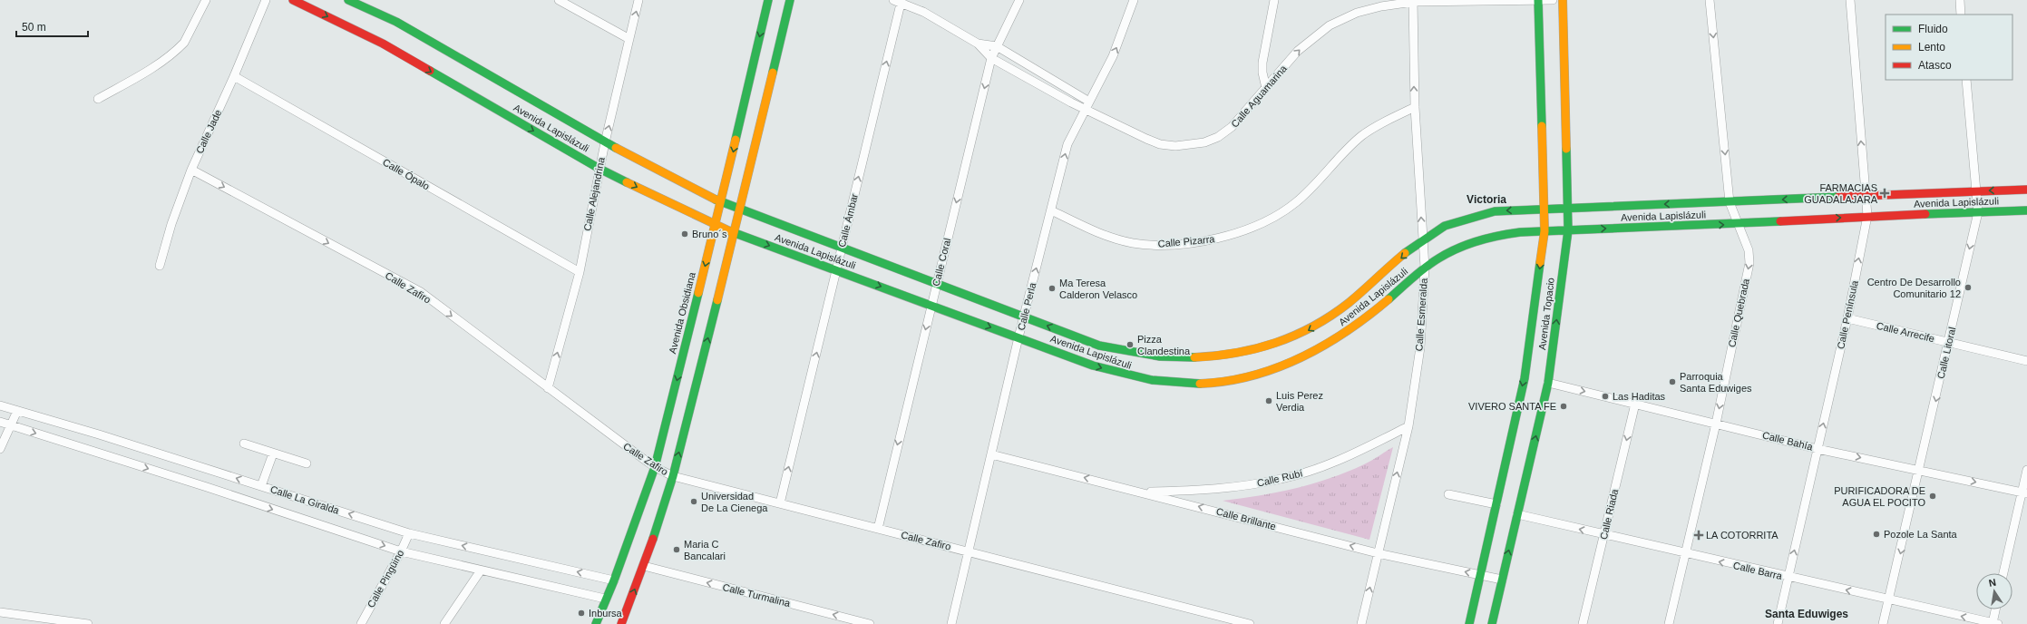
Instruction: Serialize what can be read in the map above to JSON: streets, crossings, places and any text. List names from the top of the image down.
{
  "streets": {
    "main road": ["Avenida Lapislázuli", "Avenida Obsidiana", "Avenida Topacio"],
    "street": [
      "Calle Aguamarina",
      "Calle Jade",
      "Calle Ópalo",
      "Calle Alejandrina",
      "Calle Ámbar",
      "Calle Pizarra",
      "Calle Coral",
      "Calle Zafiro",
      "Calle Perla",
      "Calle Quebrada",
      "Calle Esmeralda",
      "Calle Península",
      "Calle Arrecife",
      "Calle Litoral",
      "Calle Bahía",
      "Calle Rubí",
      "Calle La Giralda",
      "Calle Riada",
      "Calle Brillante",
      "Calle Barra",
      "Calle Pingüino",
      "Calle Turmalina"
    ]
  },
  "crossings": [
    ["Calle Aguamarina", "Calle Ámbar"],
    ["Calle Aguamarina", "Calle Coral"],
    ["Calle Aguamarina", "Calle Perla"],
    ["Calle Aguamarina", "Avenida Topacio"],
    ["Calle Aguamarina", "Calle Esmeralda"],
    ["Avenida Lapislázuli", "Calle Alejandrina"],
    ["Avenida Lapislázuli", "Calle Ámbar"],
    ["Avenida Lapislázuli", "Calle Coral"],
    ["Avenida Lapislázuli", "Calle Perla"],
    ["Avenida Lapislázuli", "Avenida Obsidiana"],
    ["Avenida Lapislázuli", "Calle Quebrada"],
    ["Avenida Lapislázuli", "Avenida Topacio"],
    ["Avenida Lapislázuli", "Calle Esmeralda"],
    ["Avenida Lapislázuli", "Calle Península"],
    ["Avenida Lapislázuli", "Calle Litoral"],
    ["Calle Jade", "Calle Ópalo"],
    ["Calle Jade", "Calle Zafiro"],
    ["Calle Ópalo", "Calle Alejandrina"],
    ["Calle Alejandrina", "Calle Zafiro"],
    ["Calle Ámbar", "Calle Zafiro"],
    ["Calle Pizarra", "Calle Perla"],
    ["Calle Pizarra", "Calle Esmeralda"],
    ["Calle Coral", "Calle Zafiro"],
    ["Calle Zafiro", "Calle Perla"],
    ["Calle Zafiro", "Avenida Obsidiana"],
    ["Calle Perla", "Calle Brillante"],
    ["Avenida Obsidiana", "Calle La Giralda"],
    ["Calle Quebrada", "Calle Bahía"],
    ["Calle Quebrada", "Calle Barra"],
    ["Avenida Topacio", "Calle Bahía"],
    ["Avenida Topacio", "Calle Brillante"],
    ["Avenida Topacio", "Calle Barra"],
    ["Calle Esmeralda", "Calle Rubí"],
    ["Calle Esmeralda", "Calle Brillante"],
    ["Calle Península", "Calle Arrecife"],
    ["Calle Península", "Calle Bahía"],
    ["Calle Península", "Calle Barra"],
    ["Calle Arrecife", "Calle Litoral"],
    ["Calle Litoral", "Calle Bahía"],
    ["Calle Litoral", "Calle Barra"],
    ["Calle Bahía", "Calle Riada"],
    ["Calle Rubí", "Calle Brillante"],
    ["Calle La Giralda", "Calle Pingüino"],
    ["Calle Riada", "Calle Barra"]
  ],
  "one_way": [
    "Calle Alejandrina",
    "Calle Ámbar",
    "Calle Coral",
    "Calle Zafiro",
    "Calle Perla",
    "Calle Quebrada",
    "Calle Esmeralda",
    "Calle Península",
    "Calle Litoral",
    "Calle Bahía",
    "Calle Riada",
    "Calle Brillante",
    "Calle Barra",
    "Calle Turmalina"
  ],
  "districts": ["Victoria", "Santa Eduwiges"],
  "places": {
    "health": ["FARMACIAS GUADALAJARA", "LA COTORRITA"],
    "other": [
      "Bruno´s",
      "Centro De Desarrollo Comunitario 12",
      "Ma Teresa Calderon Velasco",
      "Pizza Clandestina",
      "Parroquia Santa Eduwiges",
      "Las Haditas",
      "Luis Perez Verdia",
      "VIVERO SANTA FE",
      "PURIFICADORA DE AGUA EL POCITO",
      "Universidad De La Cienega",
      "Pozole La Santa",
      "Maria C Bancalari",
      "Inbursa"
    ]
  },
  "legend": ["Fluido", "Lento", "Atasco"],
  "scale_bar": "50 m",
  "north": "top"
}
